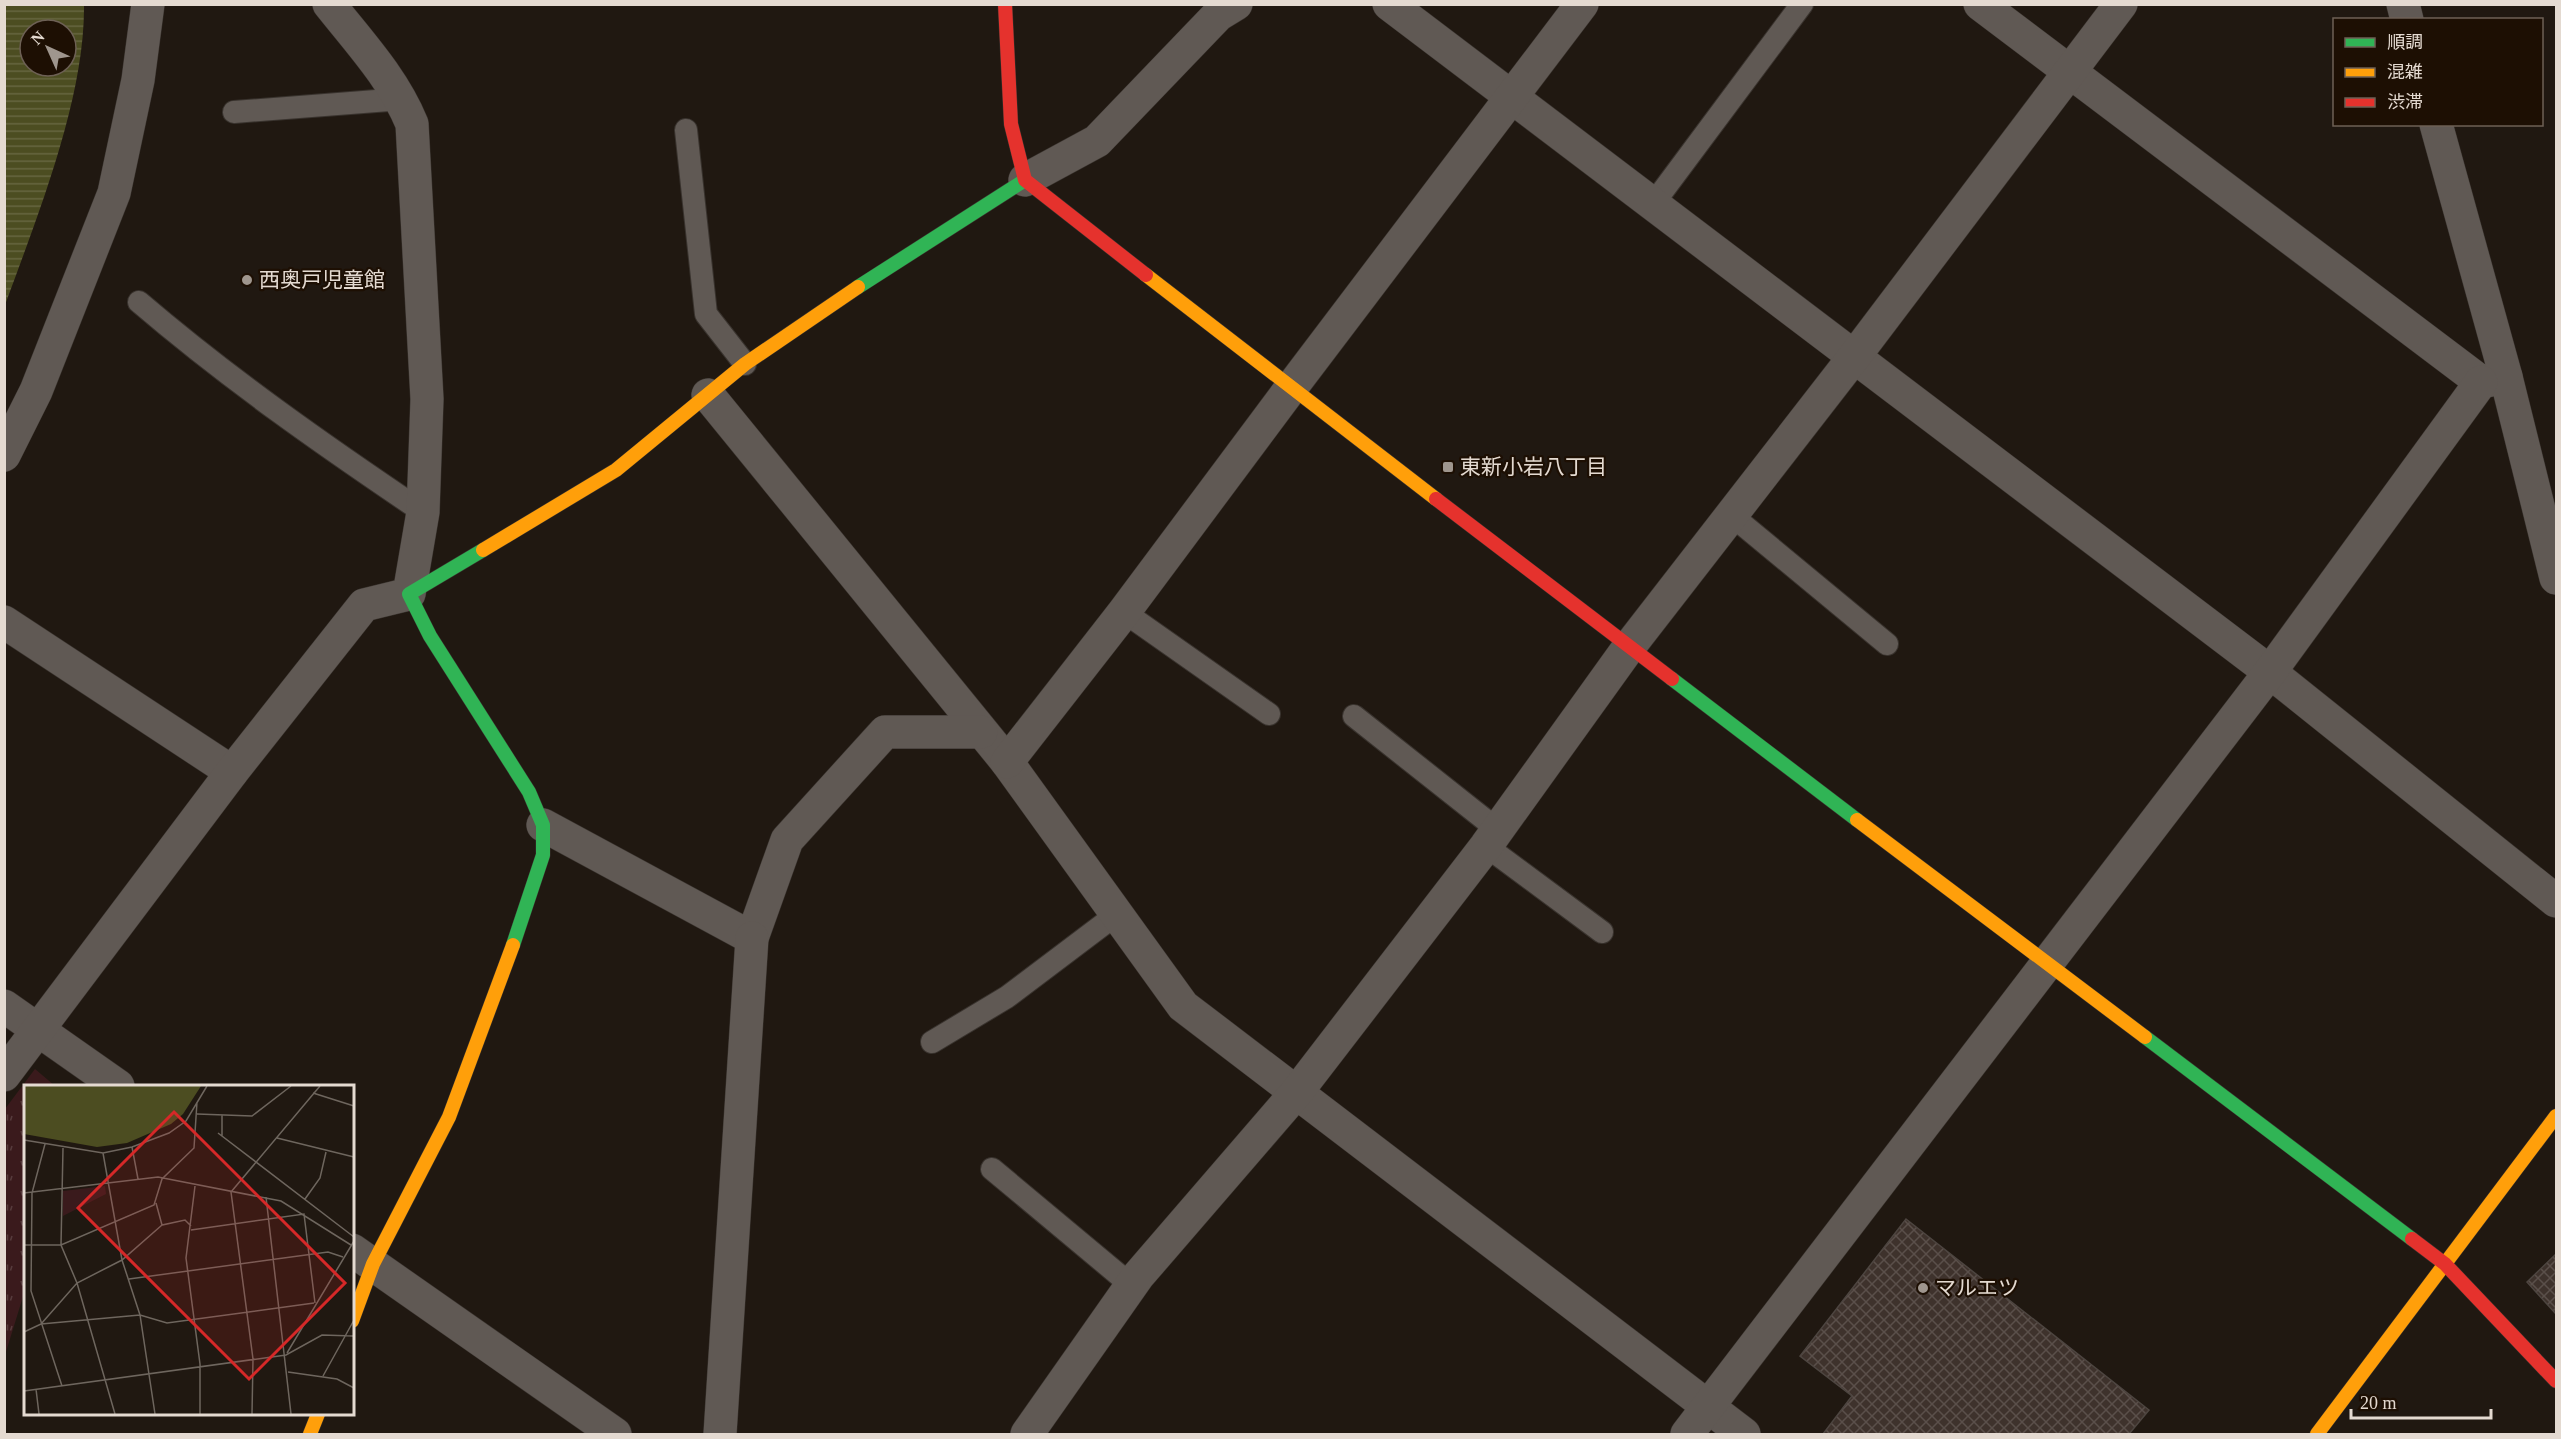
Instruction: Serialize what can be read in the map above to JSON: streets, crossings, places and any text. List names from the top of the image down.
{
  "places": {
    "other": ["西奥戸児童館", "マルエツ"],
    "transit": ["東新小岩八丁目"]
  },
  "legend": ["順調", "混雑", "渋滞"],
  "scale_bar": "20 m",
  "north": "top left"
}
